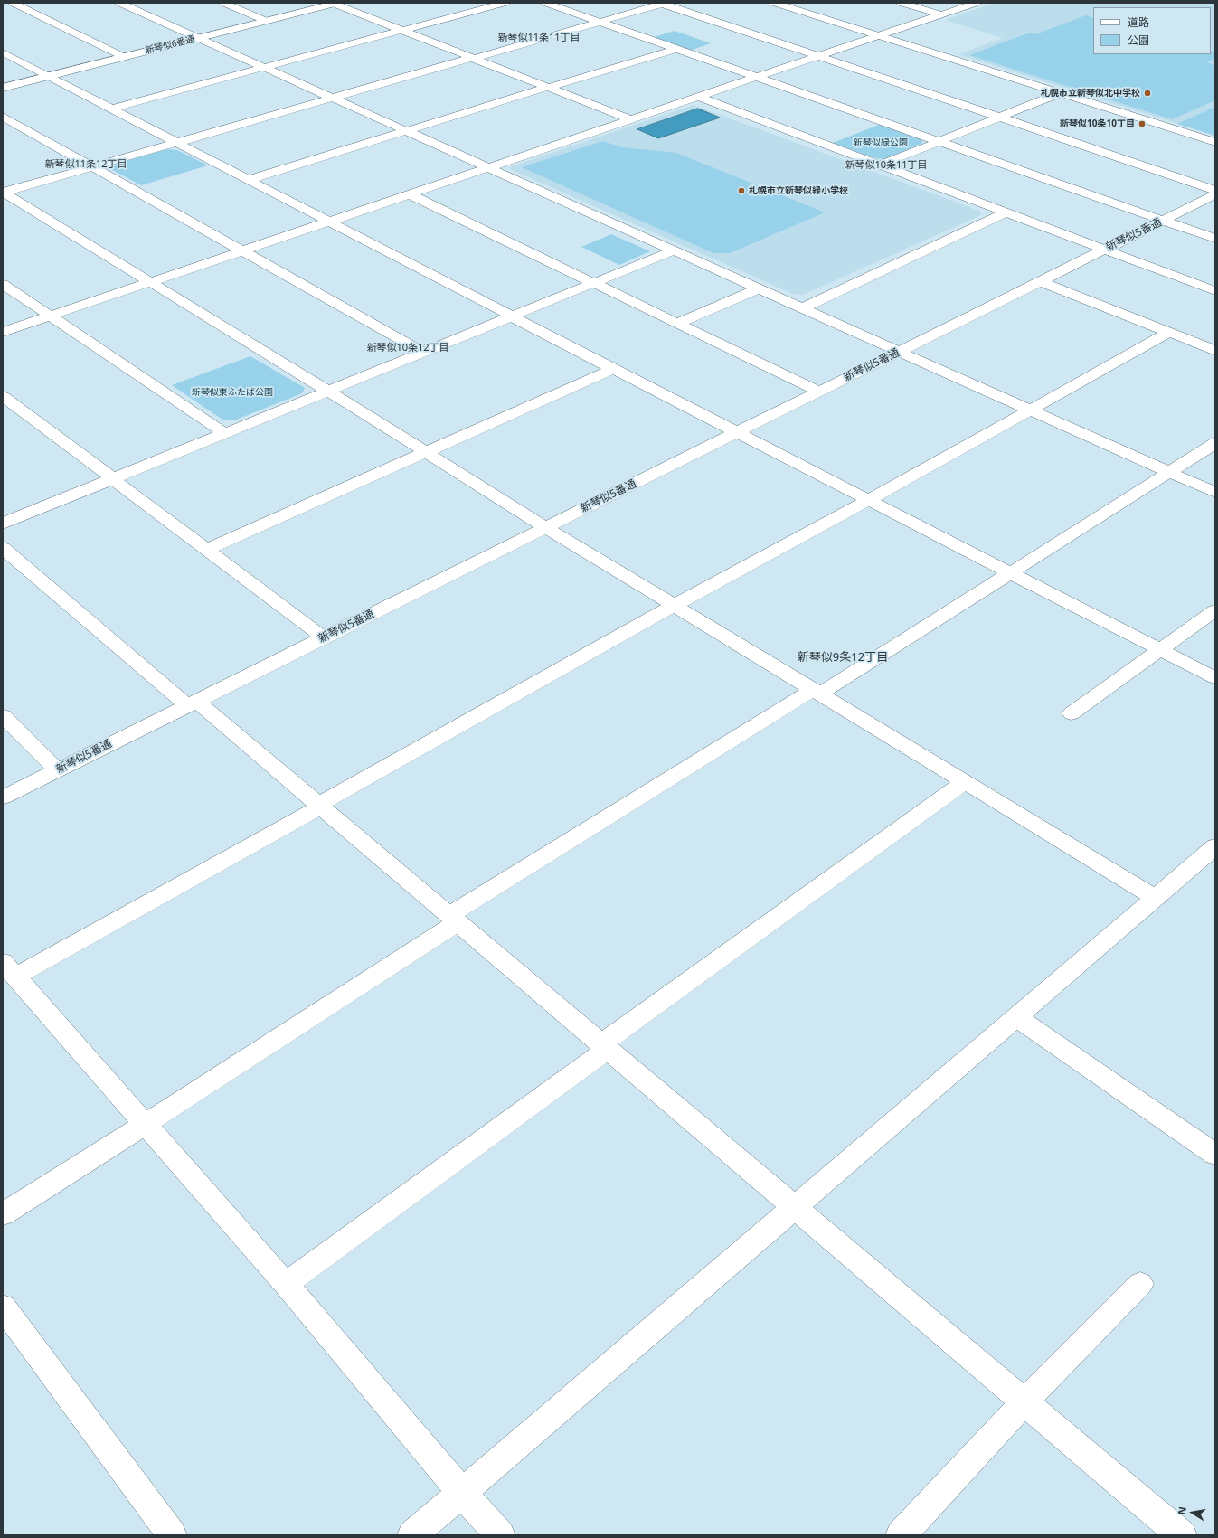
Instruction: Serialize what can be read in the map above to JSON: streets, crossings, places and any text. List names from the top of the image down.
{
  "streets": {
    "street": ["新琴似6番通", "新琴似5番通"]
  },
  "districts": [
    "新琴似11条11丁目",
    "新琴似11条12丁目",
    "新琴似10条11丁目",
    "新琴似10条12丁目",
    "新琴似9条12丁目"
  ],
  "parks": ["新琴似緑公園", "新琴似東ふたば公園"],
  "places": ["札幌市立新琴似北中学校", "新琴似10条10丁目", "札幌市立新琴似緑小学校"],
  "legend": ["道路", "公園"],
  "north": "left"
}
